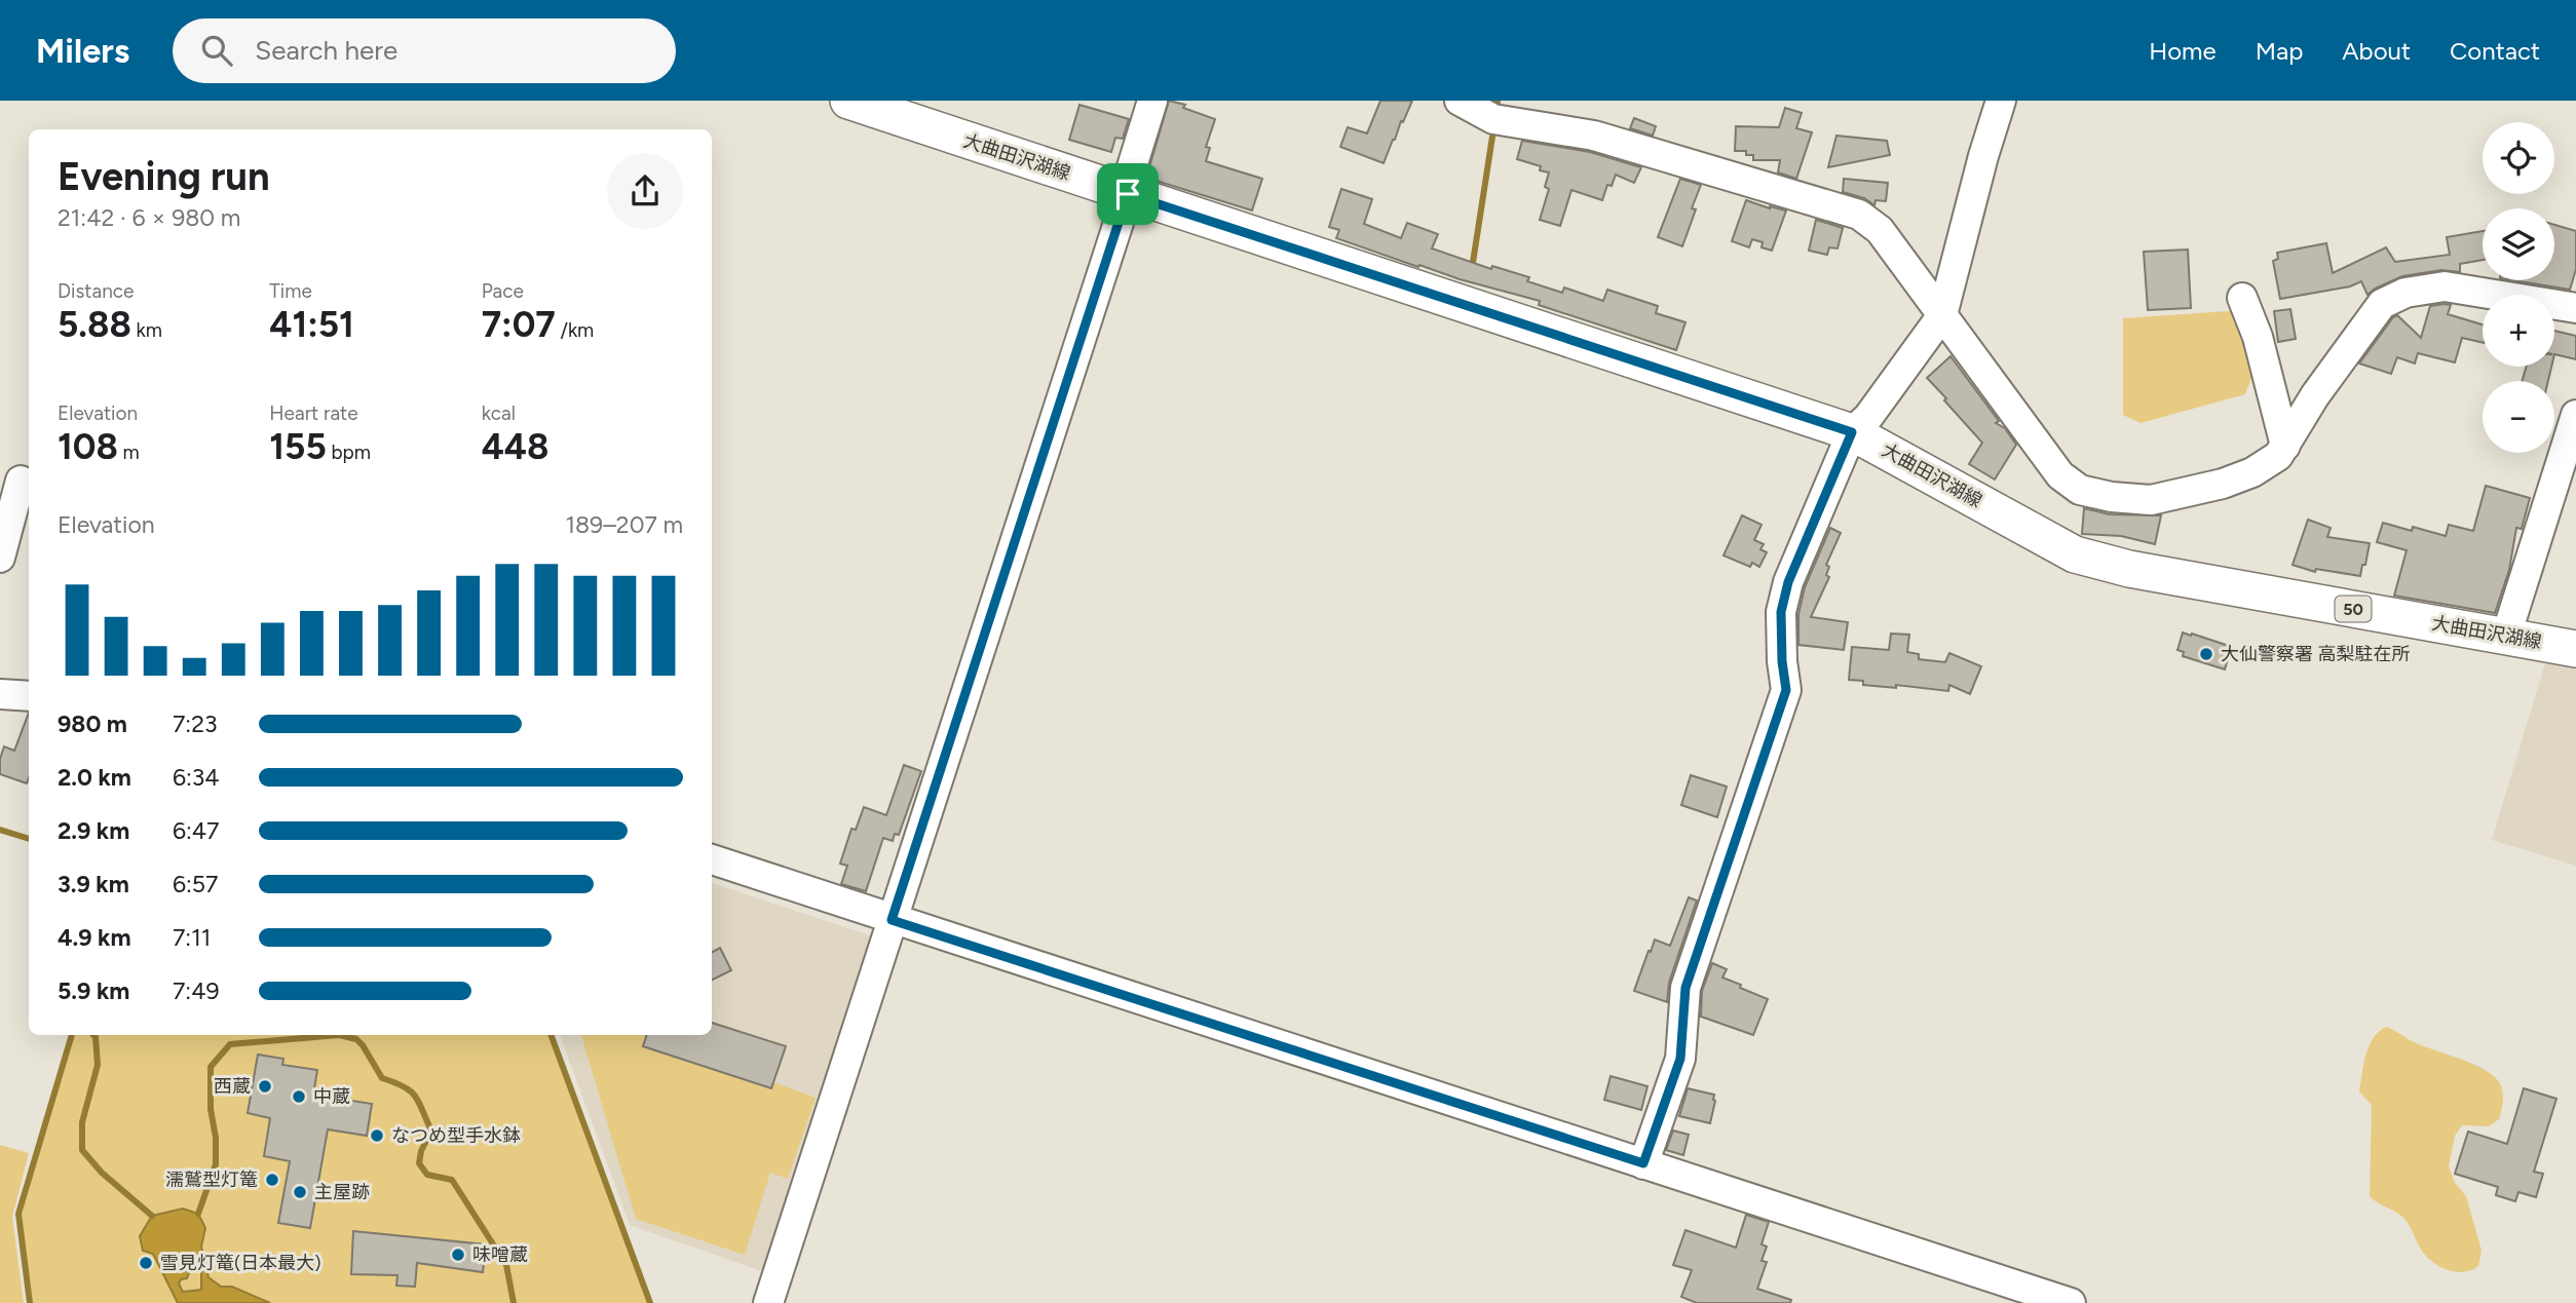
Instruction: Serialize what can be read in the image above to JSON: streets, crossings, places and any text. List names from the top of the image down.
{
  "streets": {
    "main road": ["大曲田沢湖線", "50"]
  },
  "places": [
    "大仙警察署 高梨駐在所",
    "西蔵",
    "中蔵",
    "なつめ型手水鉢",
    "濡鷲型灯篭",
    "主屋跡",
    "味噌蔵",
    "雪見灯篭(日本最大)"
  ],
  "page": {
    "header": "Milers",
    "search": "Search here",
    "nav": [
      "Home",
      "Map",
      "About",
      "Contact"
    ],
    "map_buttons": ["+", "−"],
    "heading": ["Evening run", "21:42 · 6 × 980 m"],
    "stats": [
      ["Distance", "5.88 km"],
      ["Time", "41:51"],
      ["Pace", "7:07 /km"],
      ["Elevation", "108 m"],
      ["Heart rate", "155 bpm"],
      ["kcal", "448"]
    ],
    "chart": ["Elevation", "189–207 m"],
    "list": [
      {
        "name": "980 m",
        "note": "7:23"
      },
      {
        "name": "2.0 km",
        "note": "6:34"
      },
      {
        "name": "2.9 km",
        "note": "6:47"
      },
      {
        "name": "3.9 km",
        "note": "6:57"
      },
      {
        "name": "4.9 km",
        "note": "7:11"
      },
      {
        "name": "5.9 km",
        "note": "7:49"
      }
    ]
  }
}
